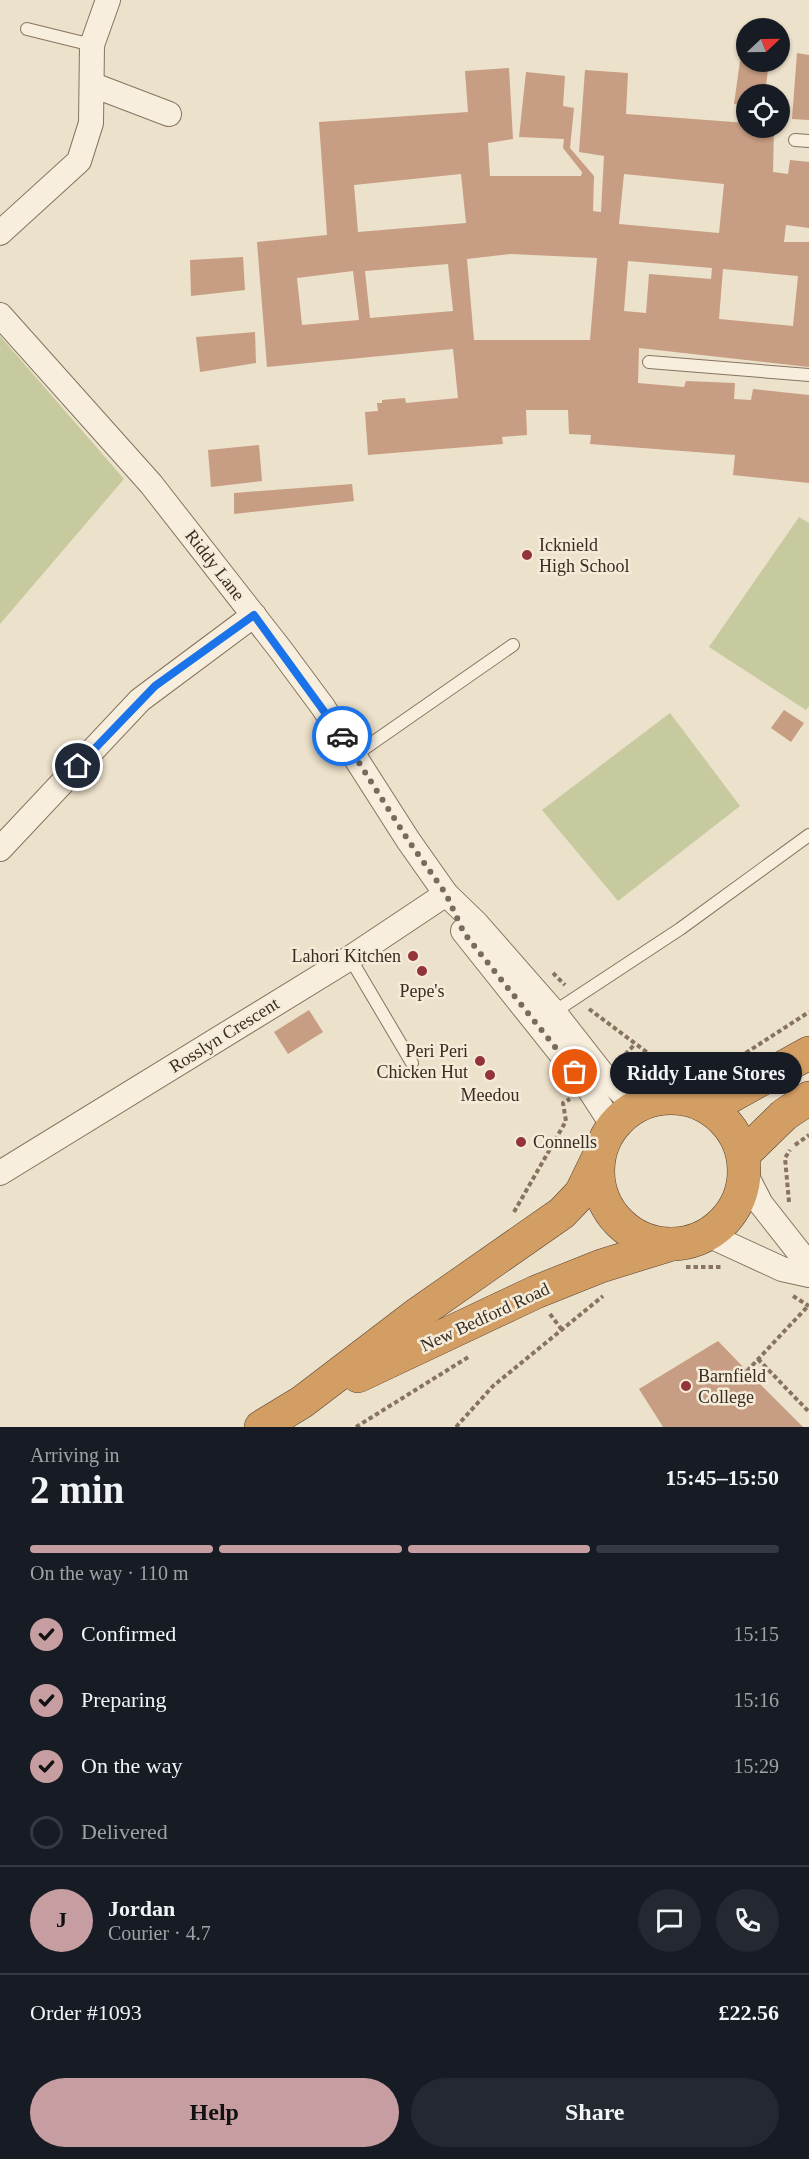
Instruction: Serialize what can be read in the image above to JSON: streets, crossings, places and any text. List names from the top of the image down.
{
  "streets": {
    "highway": ["New Bedford Road"],
    "street": ["Riddy Lane", "Rosslyn Crescent"]
  },
  "crossings": [
    ["Riddy Lane", "Rosslyn Crescent"],
    ["Riddy Lane", "New Bedford Road"]
  ],
  "places": [
    "Icknield High School",
    "Lahori Kitchen",
    "Pepe's",
    "Peri Peri Chicken Hut",
    "Riddy Lane Stores",
    "Meedou",
    "Connells",
    "Barnfield College"
  ],
  "north": "right",
  "page": {
    "bubble": "Riddy Lane Stores",
    "heading": ["2 min", "Arriving in", "15:45–15:50"],
    "panel": [
      "Jordan",
      "Courier · 4.7",
      "Order #1093",
      "£22.56"
    ],
    "bar": "On the way · 110 m",
    "list": [
      ["Confirmed", "15:15"],
      ["Preparing", "15:16"],
      ["On the way", "15:29"],
      "Delivered"
    ],
    "round": "J",
    "buttons": ["Help", "Share"]
  }
}
